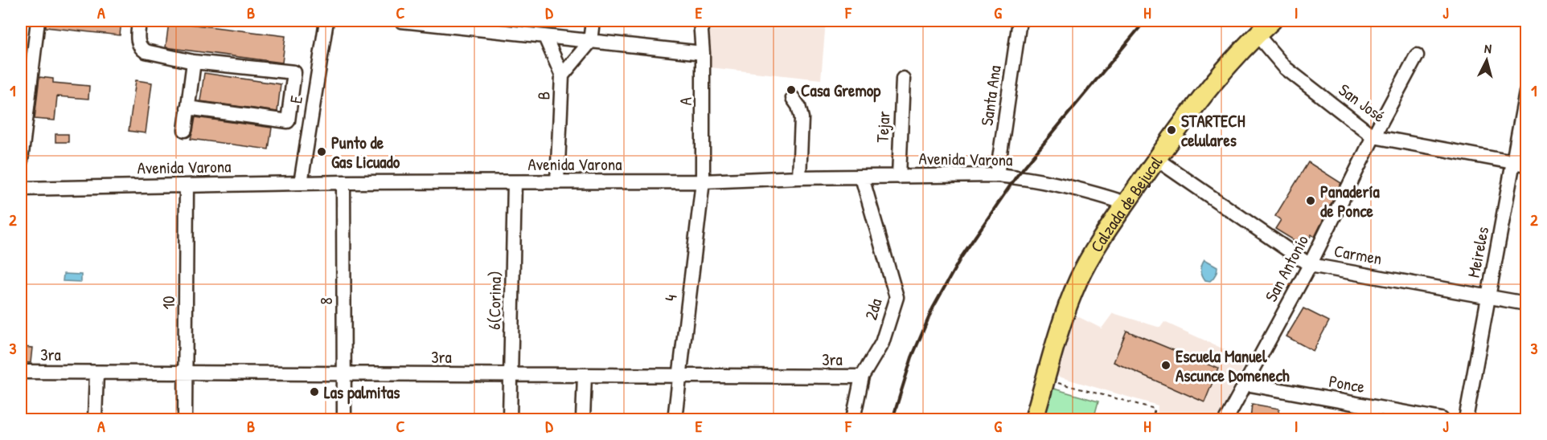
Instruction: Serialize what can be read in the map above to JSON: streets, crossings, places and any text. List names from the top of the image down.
{
  "streets": {
    "main road": ["Calzada de Bejucal"],
    "street": [
      "B",
      "Santa Ana",
      "E",
      "A",
      "San José",
      "Tejar",
      "Avenida Varona",
      "Meireles",
      "Carmen",
      "San Antonio",
      "4",
      "6(Corina)",
      "8",
      "10",
      "2da",
      "3ra",
      "Ponce"
    ]
  },
  "crossings": [
    ["B", "Avenida Varona"],
    ["Santa Ana", "Avenida Varona"],
    ["E", "Avenida Varona"],
    ["A", "Avenida Varona"],
    ["A", "4"],
    ["San José", "Calzada de Bejucal"],
    ["San José", "Meireles"],
    ["San José", "San Antonio"],
    ["Tejar", "Avenida Varona"],
    ["Avenida Varona", "Calzada de Bejucal"],
    ["Avenida Varona", "4"],
    ["Avenida Varona", "6(Corina)"],
    ["Avenida Varona", "8"],
    ["Avenida Varona", "10"],
    ["Avenida Varona", "2da"],
    ["Calzada de Bejucal", "Carmen"],
    ["Meireles", "Carmen"],
    ["Carmen", "San Antonio"],
    ["San Antonio", "Ponce"],
    ["4", "3ra"],
    ["6(Corina)", "3ra"],
    ["8", "3ra"],
    ["10", "3ra"],
    ["2da", "3ra"]
  ],
  "places": [
    "Casa Gremop",
    "STARTECH celulares",
    "Punto de Gas Licuado",
    "Panadería de Ponce",
    "Escuela Manuel Ascunce Domenech",
    "Las palmitas"
  ],
  "north": "top",
  "grid": {
    "columns": [
      "A",
      "B",
      "C",
      "D",
      "E",
      "F",
      "G",
      "H",
      "I",
      "J"
    ],
    "rows": ["1", "2", "3"]
  }
}
